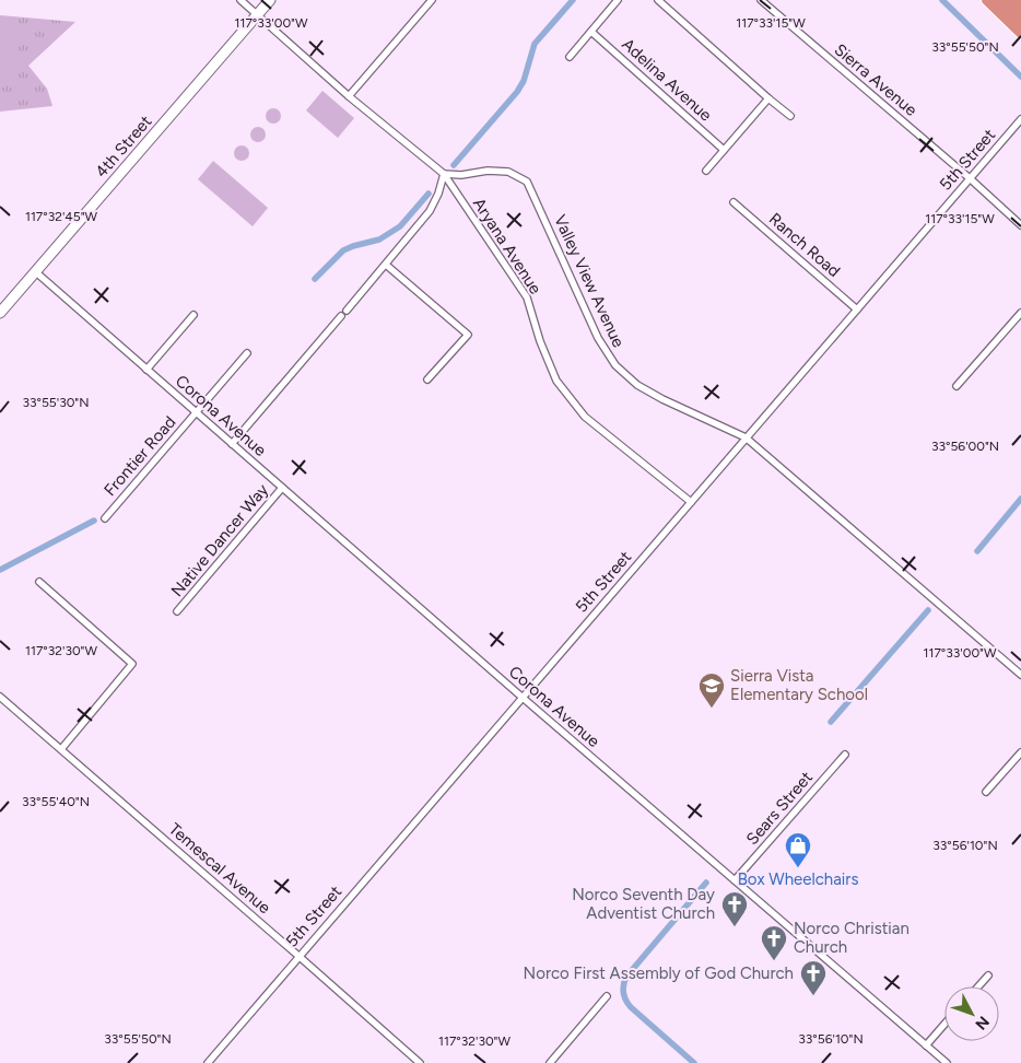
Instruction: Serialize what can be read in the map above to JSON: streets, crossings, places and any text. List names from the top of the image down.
{
  "streets": {
    "street": [
      "Adelina Avenue",
      "Sierra Avenue",
      "4th Street",
      "5th Street",
      "Ranch Road",
      "Aryana Avenue",
      "Valley View Avenue",
      "Corona Avenue",
      "Frontier Road",
      "Native Dancer Way",
      "Sears Street",
      "Temescal Avenue"
    ]
  },
  "crossings": [
    ["Sierra Avenue", "5th Street"],
    ["4th Street", "Corona Avenue"],
    ["5th Street", "Ranch Road"],
    ["5th Street", "Aryana Avenue"],
    ["5th Street", "Valley View Avenue"],
    ["5th Street", "Corona Avenue"],
    ["5th Street", "Temescal Avenue"],
    ["Aryana Avenue", "Valley View Avenue"],
    ["Corona Avenue", "Frontier Road"],
    ["Corona Avenue", "Native Dancer Way"],
    ["Corona Avenue", "Sears Street"]
  ],
  "places": {
    "school or university": ["Sierra Vista Elementary School"],
    "shop": ["Box Wheelchairs"],
    "church": ["Norco Seventh Day Adventist Church", "Norco Christian Church", "Norco First Assembly of God Church"]
  },
  "north": "bottom right",
  "coordinates": [
    "117°33'00\"W",
    "117°33'15\"W",
    "33°55'50\"N",
    "117°32'45\"W",
    "33°55'30\"N",
    "33°56'00\"N",
    "117°32'30\"W",
    "33°55'40\"N",
    "33°56'10\"N"
  ]
}
